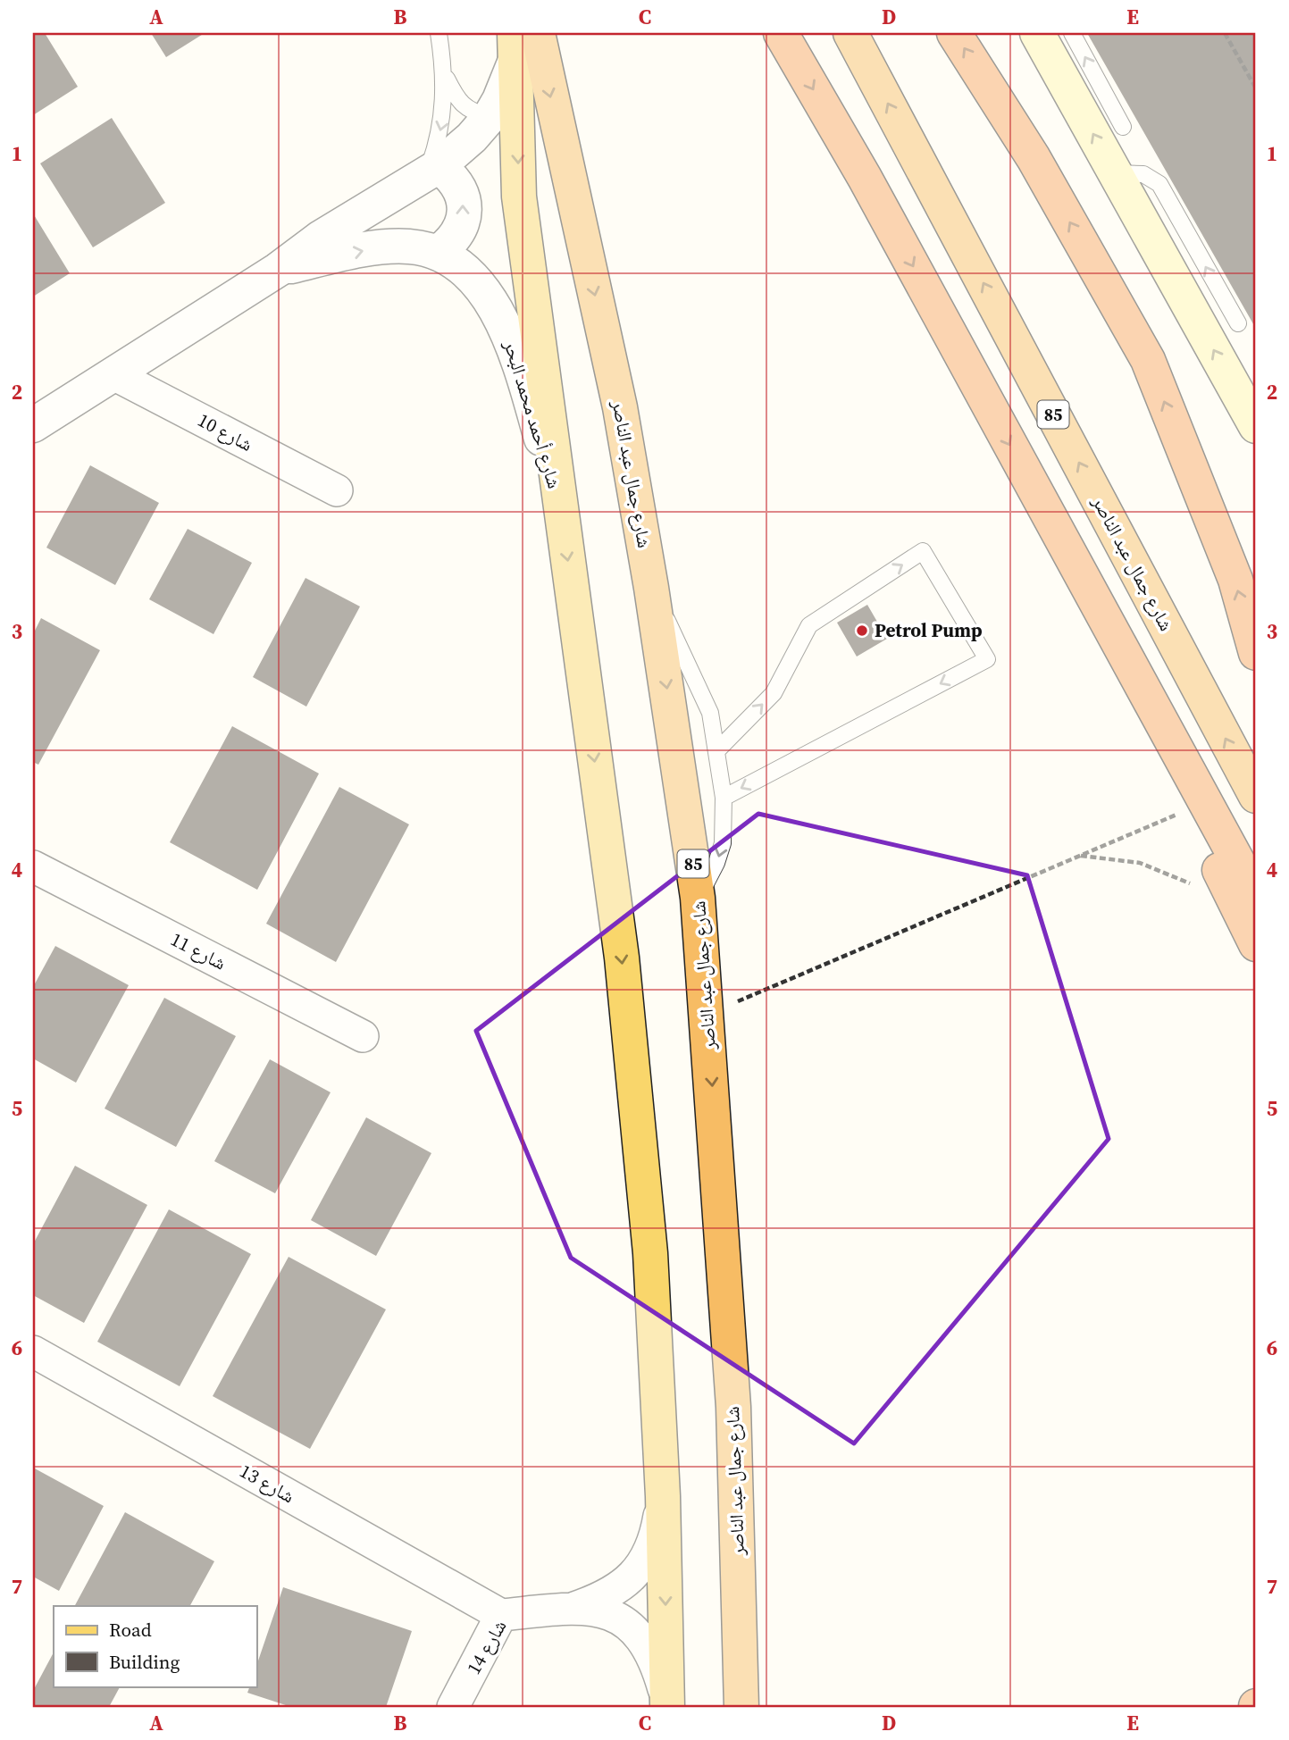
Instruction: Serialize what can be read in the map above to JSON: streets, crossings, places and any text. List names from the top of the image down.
{
  "streets": {
    "highway": ["85", "شارع جمال عبد الناصر"],
    "street": [
      "شارع أحمد محمد البحر",
      "شارع 10",
      "شارع 11",
      "شارع 13",
      "شارع 14"
    ]
  },
  "crossings": [
    ["شارع أحمد محمد البحر", "شارع 10"],
    ["شارع أحمد محمد البحر", "شارع جمال عبد الناصر"],
    ["شارع 13", "شارع 14"]
  ],
  "places": ["Petrol Pump"],
  "legend": ["Road", "Building"],
  "grid": {
    "columns": [
      "A",
      "B",
      "C",
      "D",
      "E"
    ],
    "rows": [
      "1",
      "2",
      "3",
      "4",
      "5",
      "6",
      "7"
    ]
  }
}
